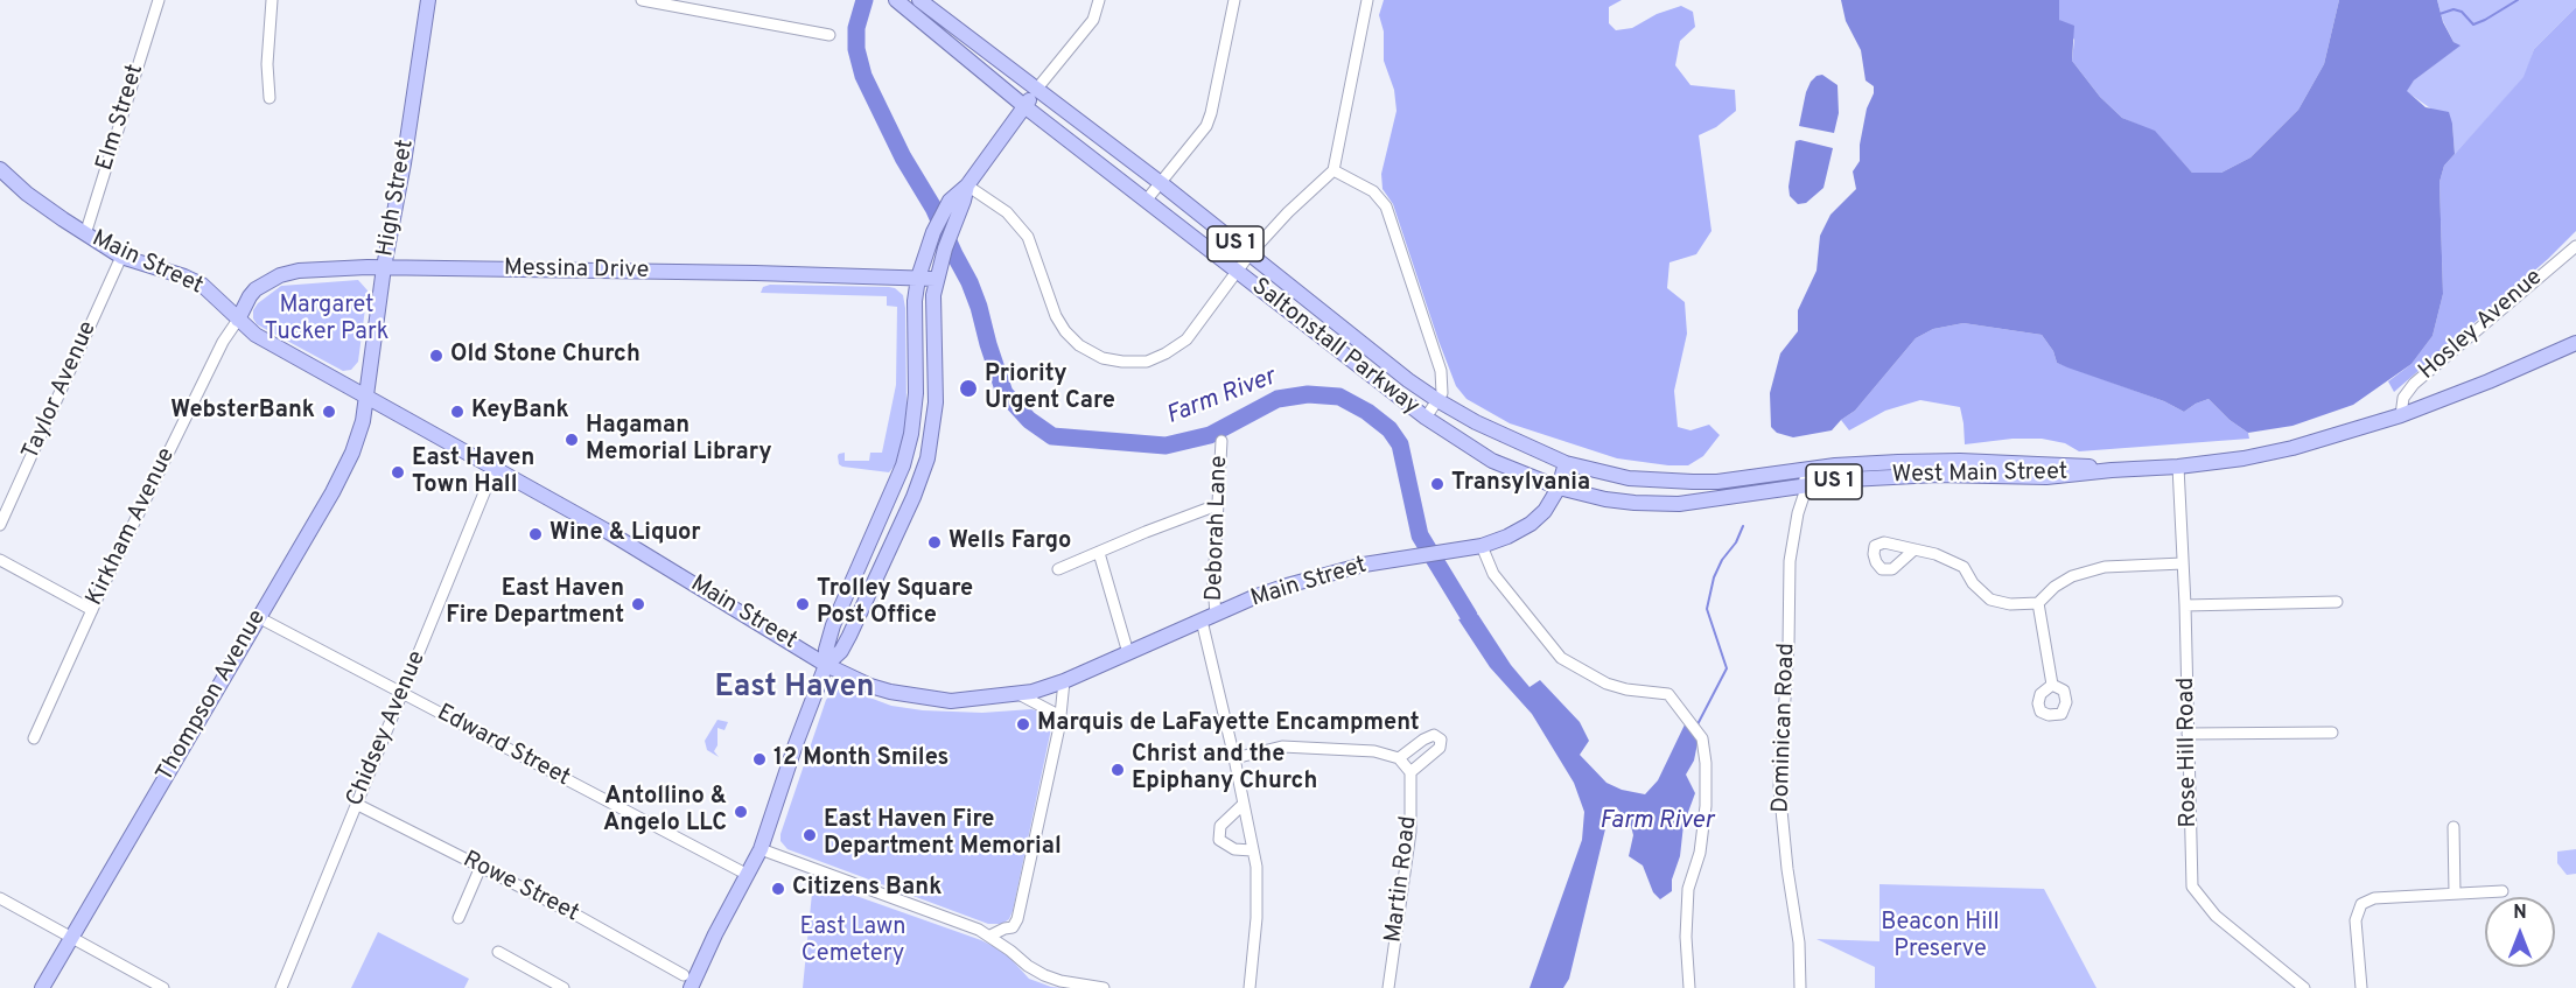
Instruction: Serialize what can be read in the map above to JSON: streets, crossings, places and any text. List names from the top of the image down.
{
  "streets": {
    "main road": [
      "High Street",
      "US 1",
      "Main Street",
      "Messina Drive",
      "Saltonstall Parkway",
      "West Main Street",
      "Thompson Avenue"
    ],
    "street": [
      "Elm Street",
      "Hosley Avenue",
      "Taylor Avenue",
      "Kirkham Avenue",
      "Deborah Lane",
      "Dominican Road",
      "Chidsey Avenue",
      "Edward Street",
      "Rose Hill Road",
      "Martin Road",
      "Rowe Street"
    ]
  },
  "crossings": [
    ["Elm Street", "Main Street"],
    ["High Street", "Main Street"],
    ["High Street", "Messina Drive"],
    ["High Street", "Thompson Avenue"],
    ["Main Street", "Messina Drive"],
    ["Main Street", "Saltonstall Parkway"],
    ["Main Street", "Taylor Avenue"],
    ["Main Street", "West Main Street"],
    ["Main Street", "Kirkham Avenue"],
    ["Main Street", "Deborah Lane"],
    ["Main Street", "Thompson Avenue"],
    ["Main Street", "Chidsey Avenue"],
    ["Messina Drive", "Kirkham Avenue"],
    ["Hosley Avenue", "West Main Street"],
    ["Saltonstall Parkway", "West Main Street"],
    ["West Main Street", "Dominican Road"],
    ["West Main Street", "Rose Hill Road"],
    ["Thompson Avenue", "Edward Street"],
    ["Chidsey Avenue", "Edward Street"],
    ["Chidsey Avenue", "Rowe Street"]
  ],
  "districts": ["East Haven"],
  "water": ["Farm River"],
  "parks": ["Margaret Tucker Park", "Beacon Hill Preserve", "East Lawn Cemetery"],
  "places": [
    "Old Stone Church",
    "Priority Urgent Care",
    "WebsterBank",
    "KeyBank",
    "Hagaman Memorial Library",
    "East Haven Town Hall",
    "Transylvania",
    "Wine & Liquor",
    "Wells Fargo",
    "East Haven Fire Department",
    "Trolley Square Post Office",
    "Marquis de LaFayette Encampment",
    "12 Month Smiles",
    "Christ and the Epiphany Church",
    "Antollino & Angelo LLC",
    "East Haven Fire Department Memorial",
    "Citizens Bank"
  ],
  "north": "top"
}
